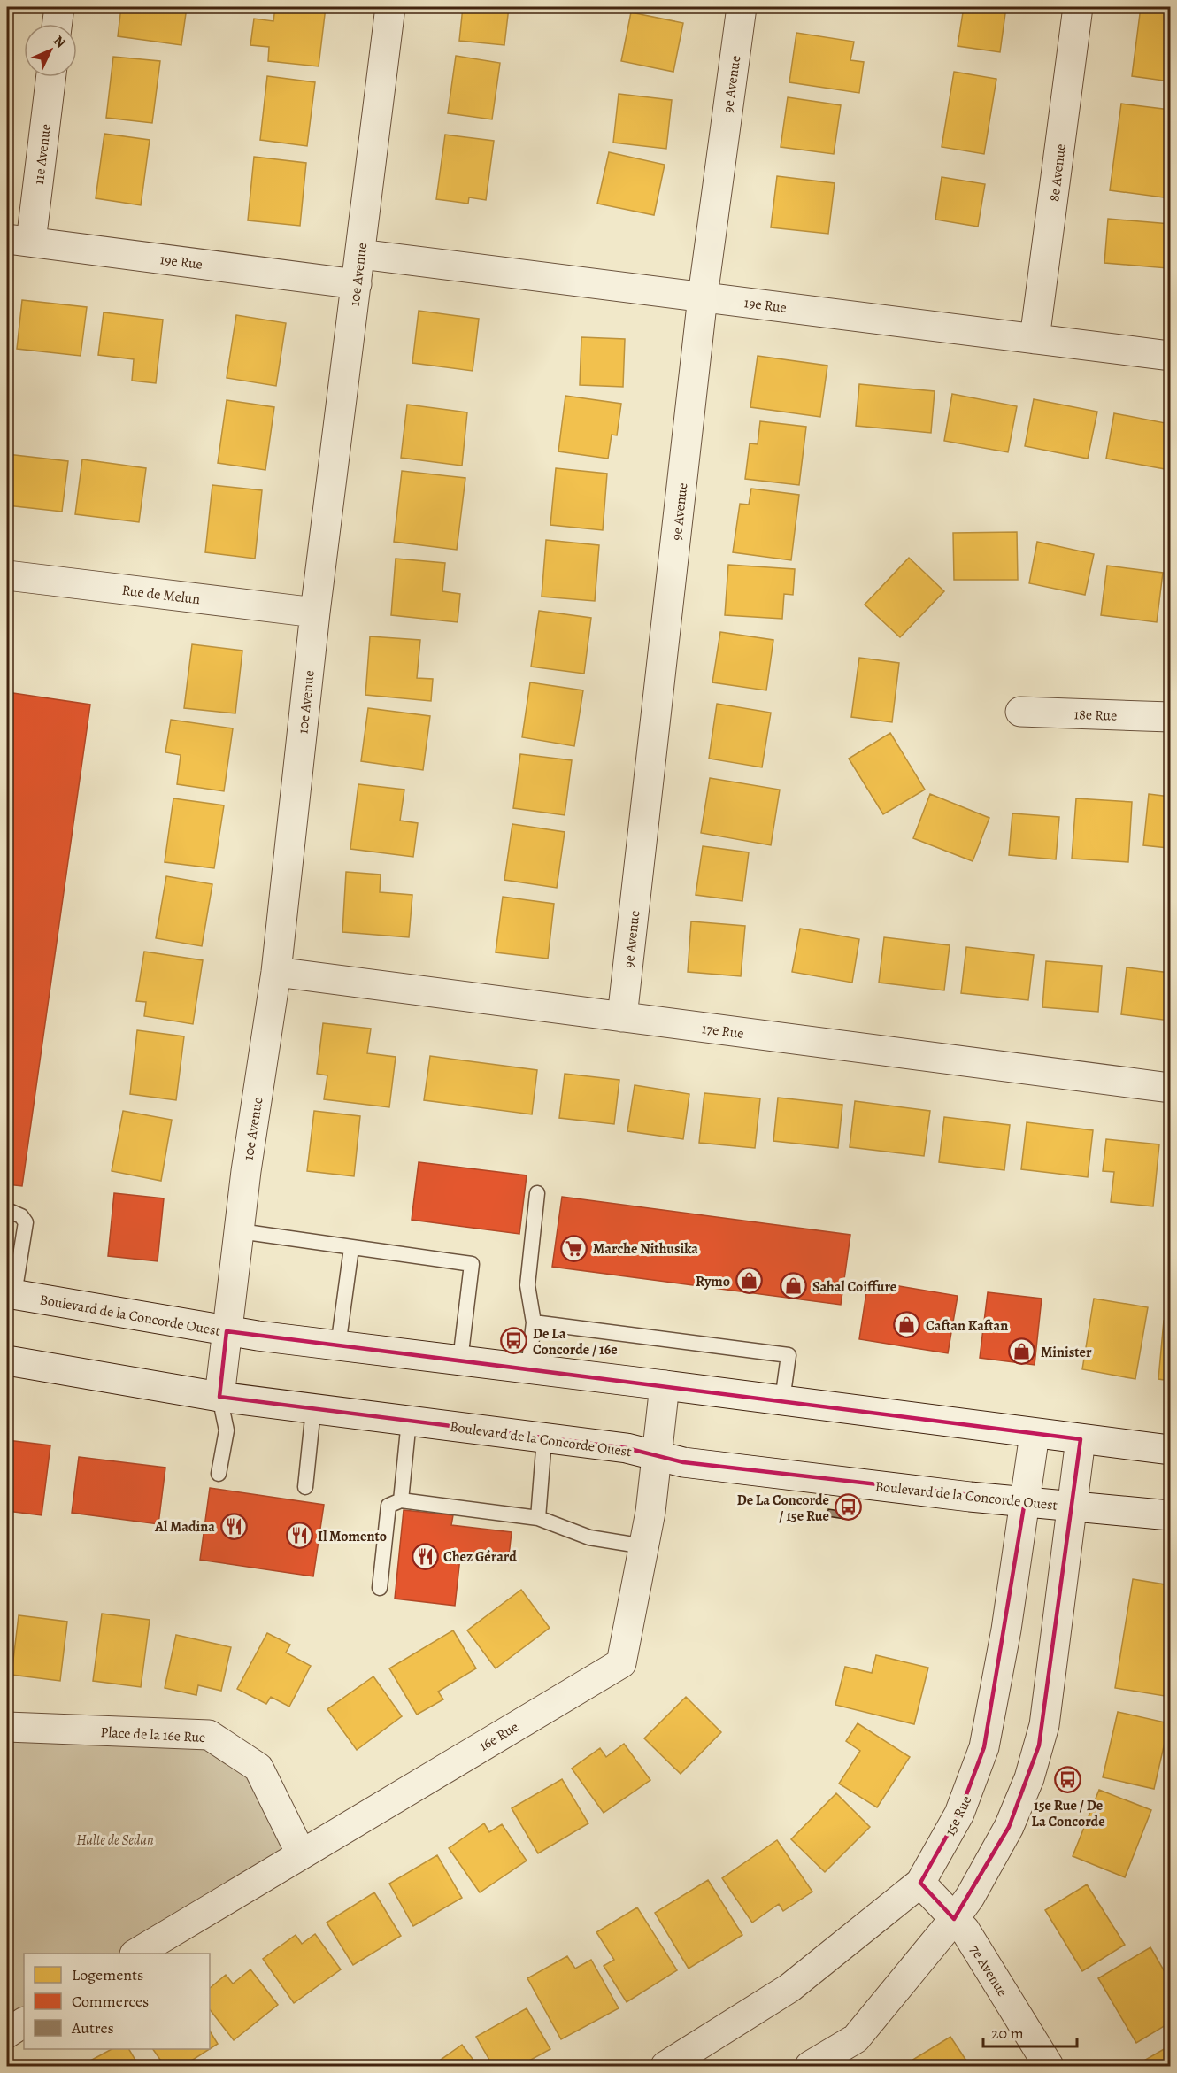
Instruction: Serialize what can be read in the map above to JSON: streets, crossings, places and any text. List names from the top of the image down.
{
  "streets": {
    "street": [
      "9e Avenue",
      "11e Avenue",
      "8e Avenue",
      "19e Rue",
      "10e Avenue",
      "Rue de Melun",
      "18e Rue",
      "17e Rue",
      "Boulevard de la Concorde Ouest",
      "Place de la 16e Rue",
      "16e Rue",
      "15e Rue",
      "7e Avenue"
    ]
  },
  "crossings": [
    ["9e Avenue", "19e Rue"],
    ["9e Avenue", "17e Rue"],
    ["11e Avenue", "19e Rue"],
    ["8e Avenue", "19e Rue"],
    ["19e Rue", "10e Avenue"],
    ["10e Avenue", "Rue de Melun"],
    ["10e Avenue", "17e Rue"],
    ["10e Avenue", "Boulevard de la Concorde Ouest"],
    ["Boulevard de la Concorde Ouest", "16e Rue"],
    ["Boulevard de la Concorde Ouest", "15e Rue"],
    ["Place de la 16e Rue", "16e Rue"],
    ["15e Rue", "7e Avenue"]
  ],
  "parks": ["Halte de Sedan"],
  "places": {
    "supermarket": ["Marche Nithusika"],
    "shop": [
      "Rymo",
      "Sahal Coiffure",
      "Caftan Kaftan",
      "Minister"
    ],
    "bus stop": ["De La Concorde / 16e", "De La Concorde / 15e Rue", "15e Rue / De La Concorde"],
    "restaurant": ["Al Madina", "Il Momento", "Chez Gérard"]
  },
  "legend": ["Logements", "Commerces", "Autres"],
  "scale_bar": "20 m",
  "north": "top right"
}
